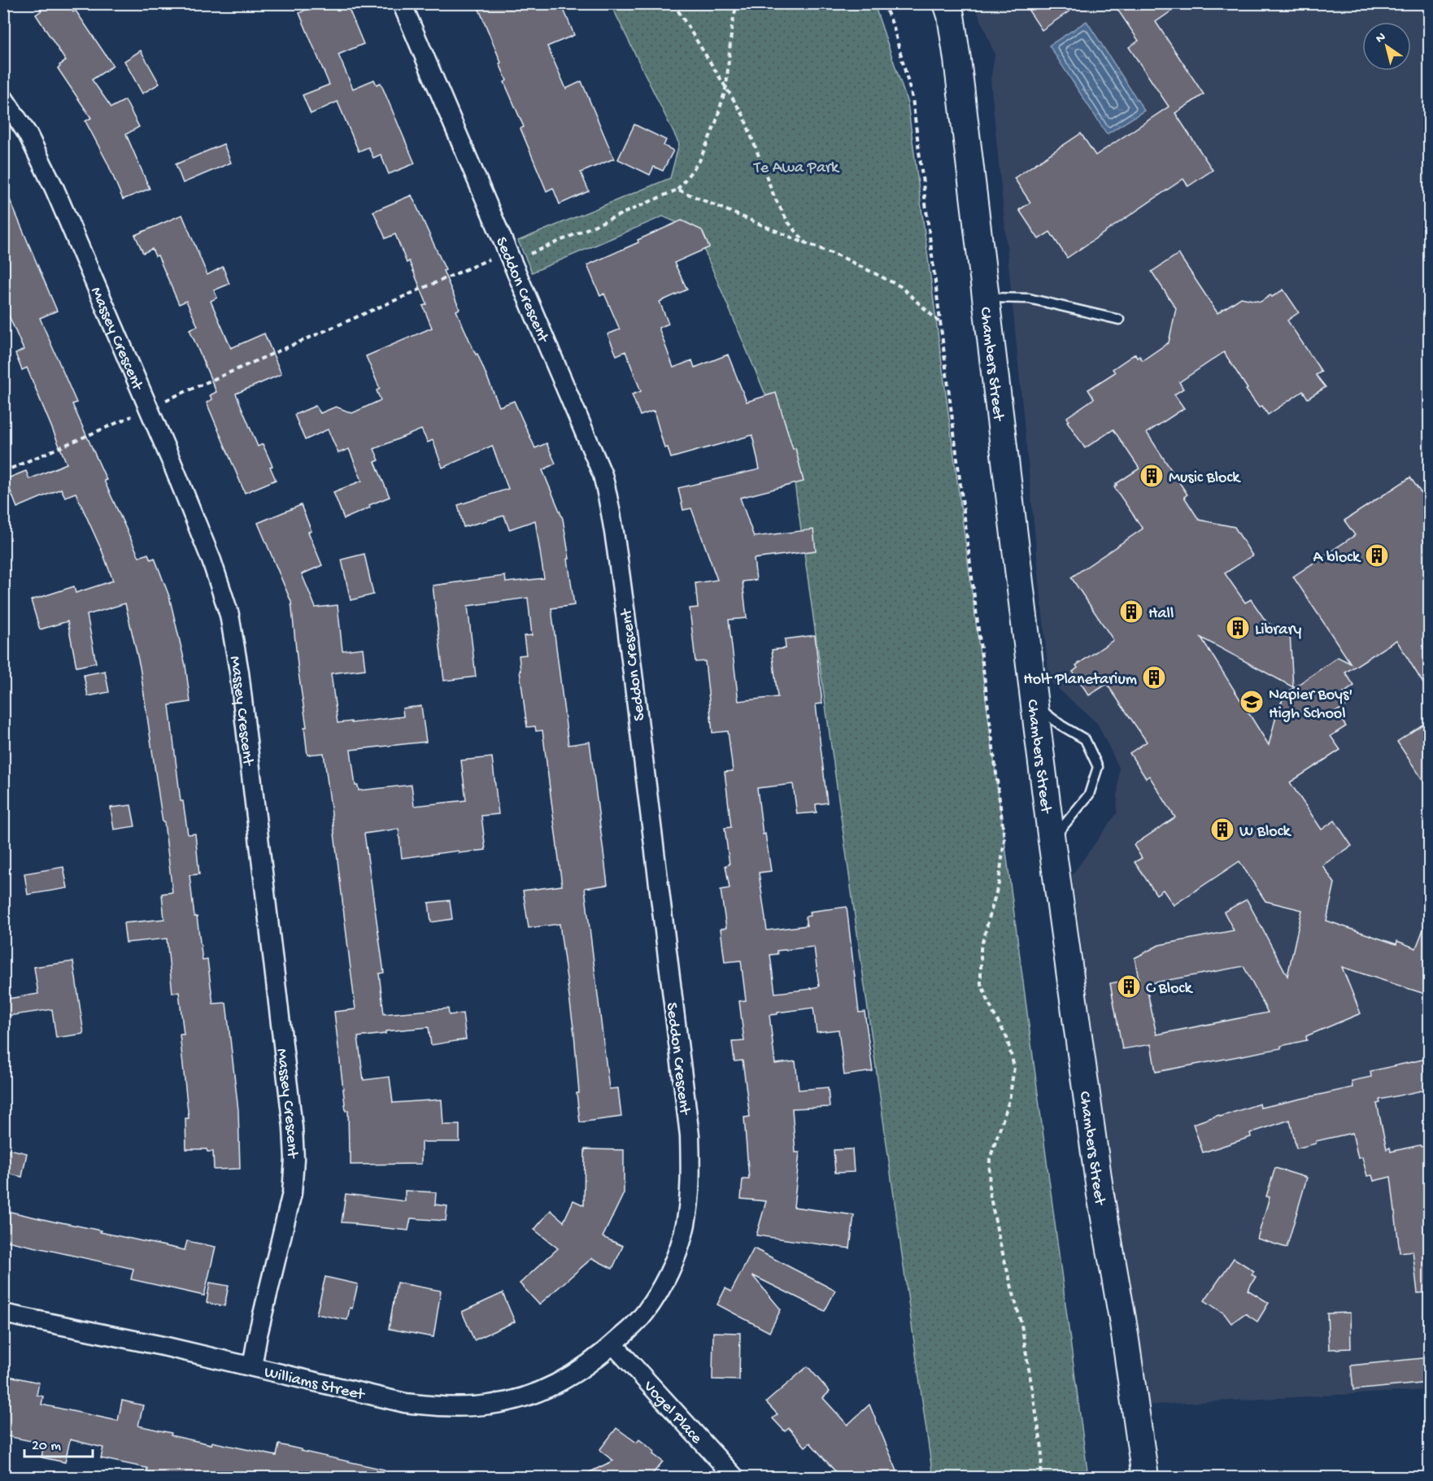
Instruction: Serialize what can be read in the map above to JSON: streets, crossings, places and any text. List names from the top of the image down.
{
  "streets": {
    "main road": ["Chambers Street"],
    "street": [
      "Seddon Crescent",
      "Massey Crescent",
      "Williams Street",
      "Vogel Place"
    ]
  },
  "crossings": [
    ["Seddon Crescent", "Williams Street"],
    ["Seddon Crescent", "Vogel Place"],
    ["Massey Crescent", "Williams Street"],
    ["Williams Street", "Vogel Place"]
  ],
  "parks": ["Te Awa Park"],
  "places": {
    "building": [
      "Music Block",
      "A block",
      "Hall",
      "Library",
      "Holt Planetarium",
      "W Block",
      "C Block"
    ],
    "school or university": ["Napier Boys' High School"]
  },
  "scale_bar": "20 m",
  "north": "top left"
}
